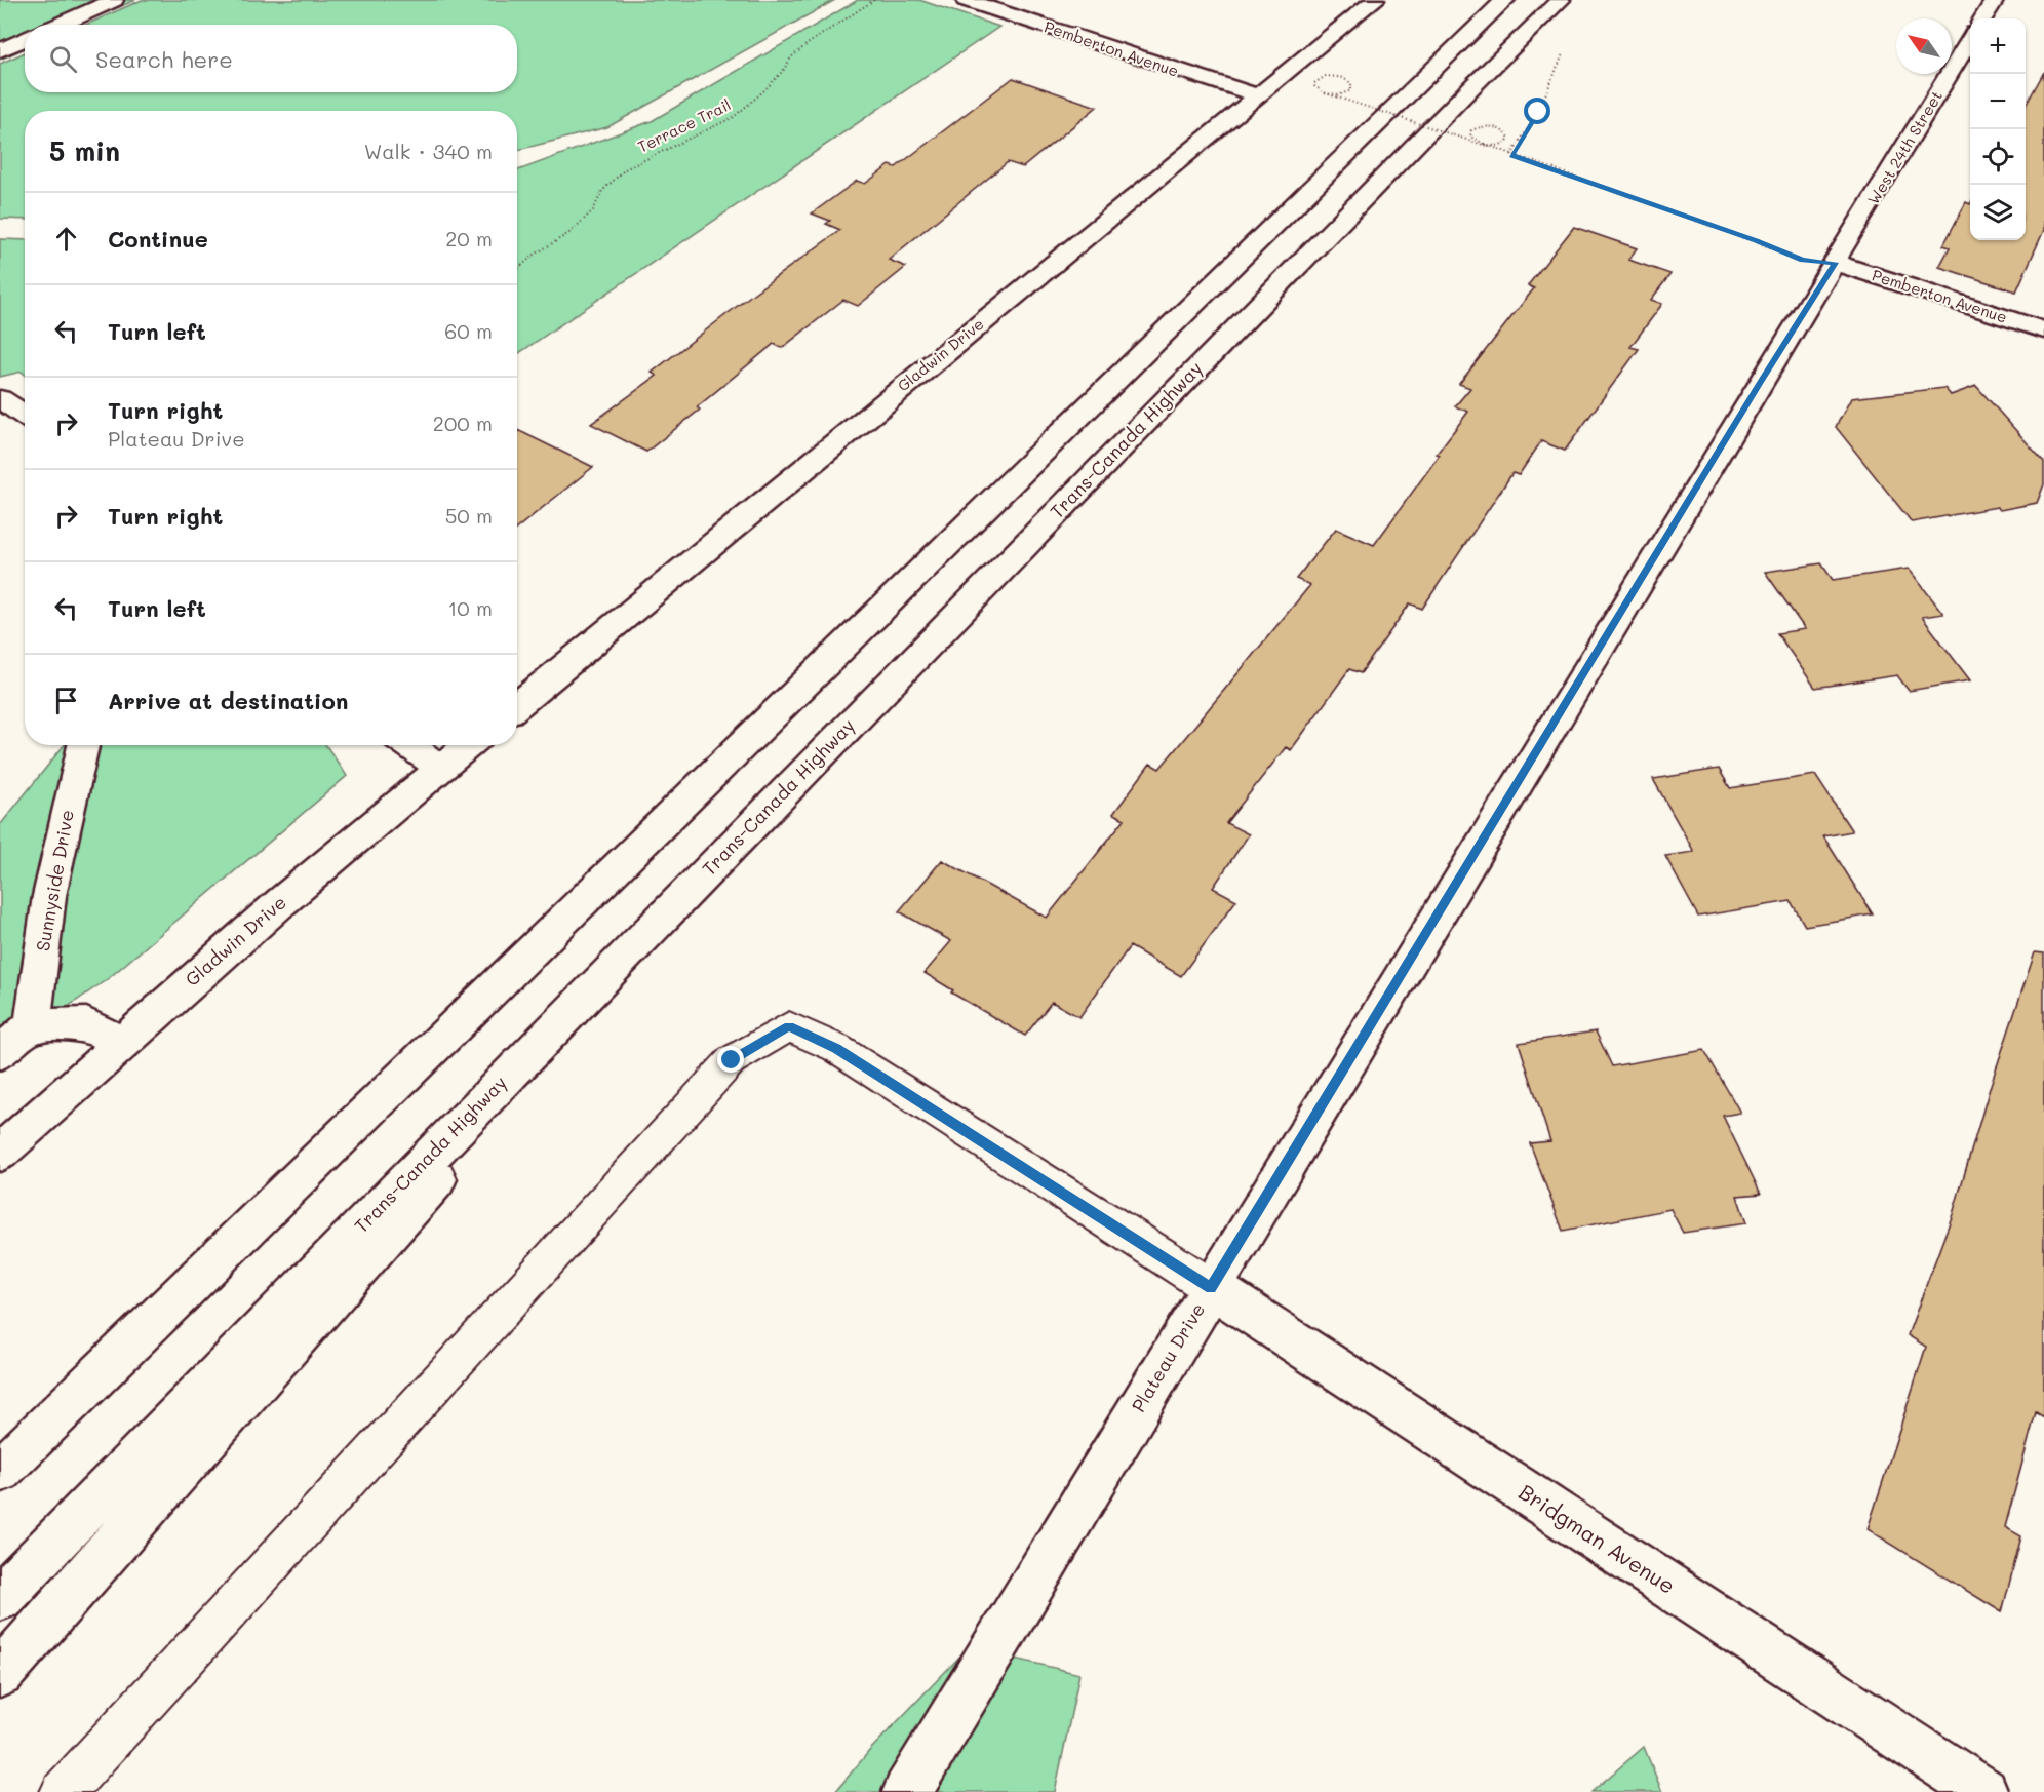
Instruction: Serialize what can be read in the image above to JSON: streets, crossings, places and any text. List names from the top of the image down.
{
  "streets": {
    "main road": [
      "Pemberton Avenue",
      "West 24th Street",
      "Gladwin Drive",
      "Trans-Canada Highway",
      "Sunnyside Drive",
      "Plateau Drive",
      "Bridgman Avenue"
    ],
    "path": ["Terrace Trail"]
  },
  "crossings": [
    ["Pemberton Avenue", "West 24th Street"],
    ["Pemberton Avenue", "Gladwin Drive"],
    ["Pemberton Avenue", "Plateau Drive"],
    ["West 24th Street", "Plateau Drive"],
    ["Plateau Drive", "Bridgman Avenue"]
  ],
  "north": "top left",
  "page": {
    "map_buttons": ["+", "−"],
    "search": "Search here",
    "heading": ["5 min", "Walk · 340 m"],
    "list": [
      ["Continue", "20 m"],
      ["Turn left", "60 m"],
      ["Turn right", "Plateau Drive", "200 m"],
      ["Turn right", "50 m"],
      ["Turn left", "10 m"],
      "Arrive at destination"
    ]
  }
}
